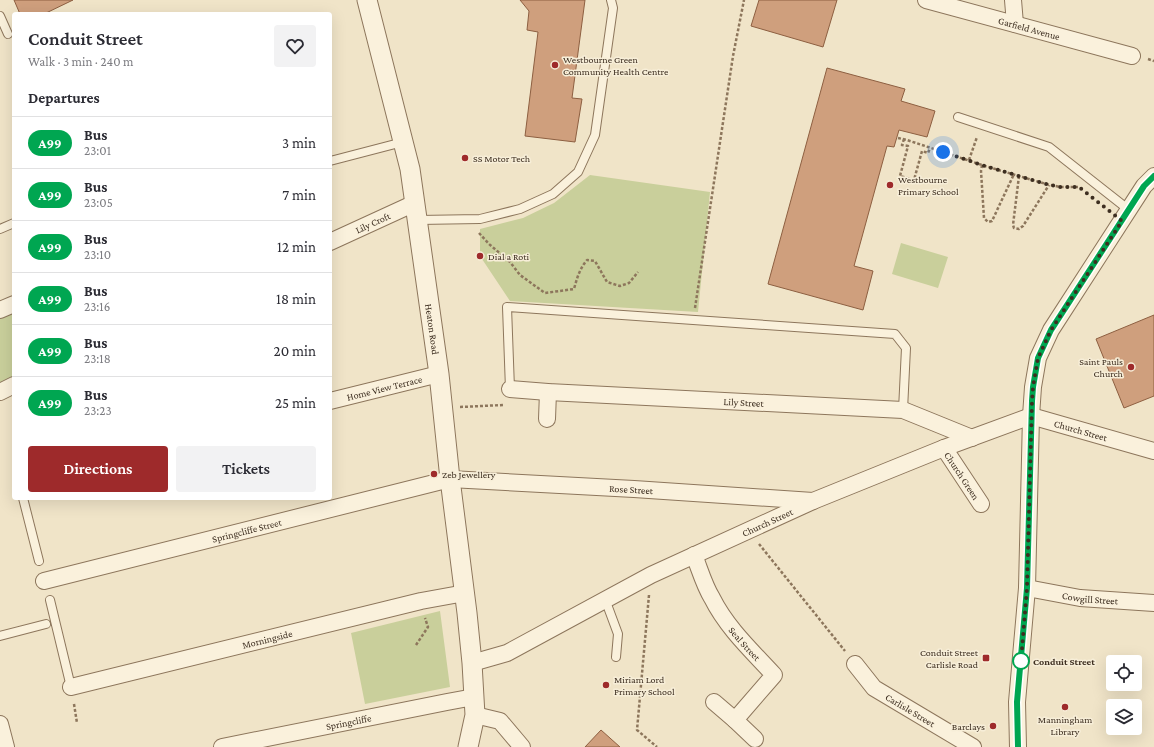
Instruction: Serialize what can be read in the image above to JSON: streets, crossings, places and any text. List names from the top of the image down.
{
  "streets": {
    "street": [
      "Garfield Avenue",
      "Lily Croft",
      "Heaton Road",
      "Home View Terrace",
      "Lily Street",
      "Church Street",
      "Church Green",
      "Rose Street",
      "Springcliffe Street",
      "Cowgill Street",
      "Morningside",
      "Seal Street",
      "Carlisle Street",
      "Springcliffe"
    ]
  },
  "crossings": [
    ["Lily Croft", "Heaton Road"],
    ["Heaton Road", "Home View Terrace"],
    ["Heaton Road", "Church Street"],
    ["Heaton Road", "Rose Street"],
    ["Heaton Road", "Springcliffe Street"],
    ["Heaton Road", "Morningside"],
    ["Lily Street", "Church Street"],
    ["Church Street", "Church Green"],
    ["Church Street", "Rose Street"],
    ["Church Street", "Seal Street"],
    ["Rose Street", "Springcliffe Street"]
  ],
  "places": {
    "other": [
      "Westbourne Green Community Health Centre",
      "SS Motor Tech",
      "Westbourne Primary School",
      "Dial a Roti",
      "Saint Pauls Church",
      "Zeb Jewellery",
      "Conduit Street",
      "Miriam Lord Primary School",
      "Manningham Library",
      "Barclays"
    ],
    "transit": ["Conduit Street Carlisle Road"]
  },
  "lines": ["bus line A99"],
  "page": {
    "heading": [
      ["Conduit Street", "Walk · 3 min · 240 m"],
      "Departures"
    ],
    "list": [
      {
        "mark": "A99",
        "name": "Bus",
        "note": "23:01",
        "value": "3 min"
      },
      {
        "mark": "A99",
        "name": "Bus",
        "note": "23:05",
        "value": "7 min"
      },
      {
        "mark": "A99",
        "name": "Bus",
        "note": "23:10",
        "value": "12 min"
      },
      {
        "mark": "A99",
        "name": "Bus",
        "note": "23:16",
        "value": "18 min"
      },
      {
        "mark": "A99",
        "name": "Bus",
        "note": "23:18",
        "value": "20 min"
      },
      {
        "mark": "A99",
        "name": "Bus",
        "note": "23:23",
        "value": "25 min"
      }
    ],
    "buttons": ["Directions", "Tickets"]
  }
}
